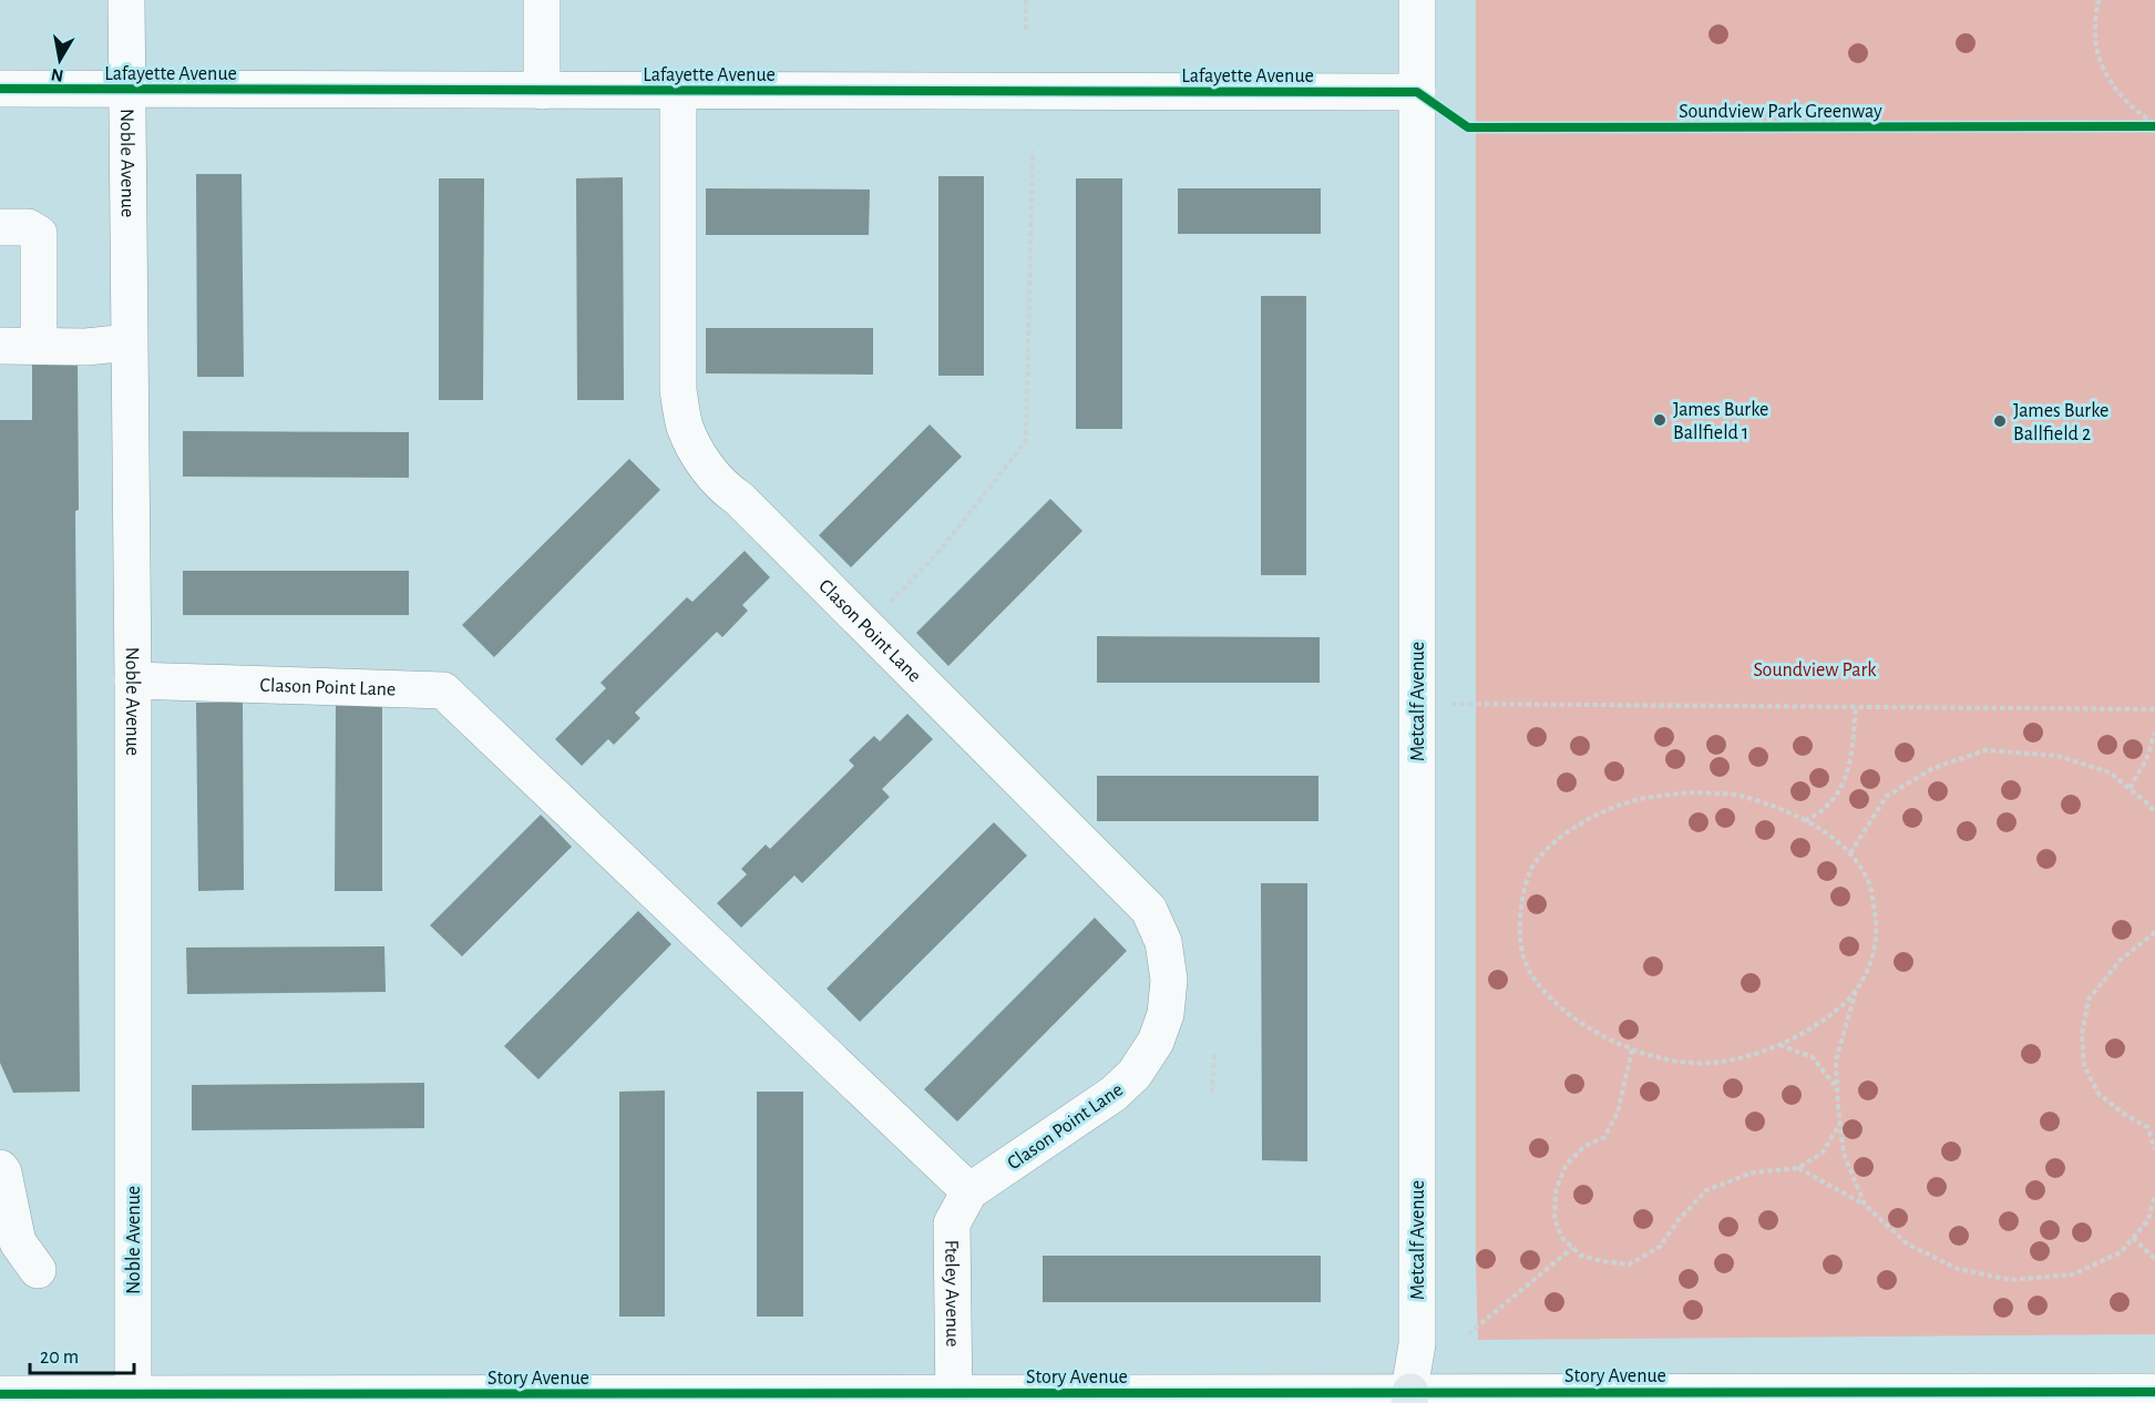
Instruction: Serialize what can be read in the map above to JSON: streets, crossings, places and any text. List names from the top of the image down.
{
  "streets": {
    "street": [
      "Lafayette Avenue",
      "Noble Avenue",
      "Clason Point Lane",
      "Metcalf Avenue",
      "Fteley Avenue",
      "Story Avenue"
    ],
    "cycle path": ["Soundview Park Greenway"]
  },
  "crossings": [
    ["Lafayette Avenue", "Noble Avenue"],
    ["Lafayette Avenue", "Clason Point Lane"],
    ["Lafayette Avenue", "Metcalf Avenue"],
    ["Noble Avenue", "Clason Point Lane"],
    ["Noble Avenue", "Story Avenue"],
    ["Clason Point Lane", "Fteley Avenue"],
    ["Metcalf Avenue", "Story Avenue"],
    ["Fteley Avenue", "Story Avenue"]
  ],
  "parks": ["Soundview Park"],
  "places": ["James Burke Ballfield 1", "James Burke Ballfield 2"],
  "scale_bar": "20 m",
  "north": "bottom"
}
